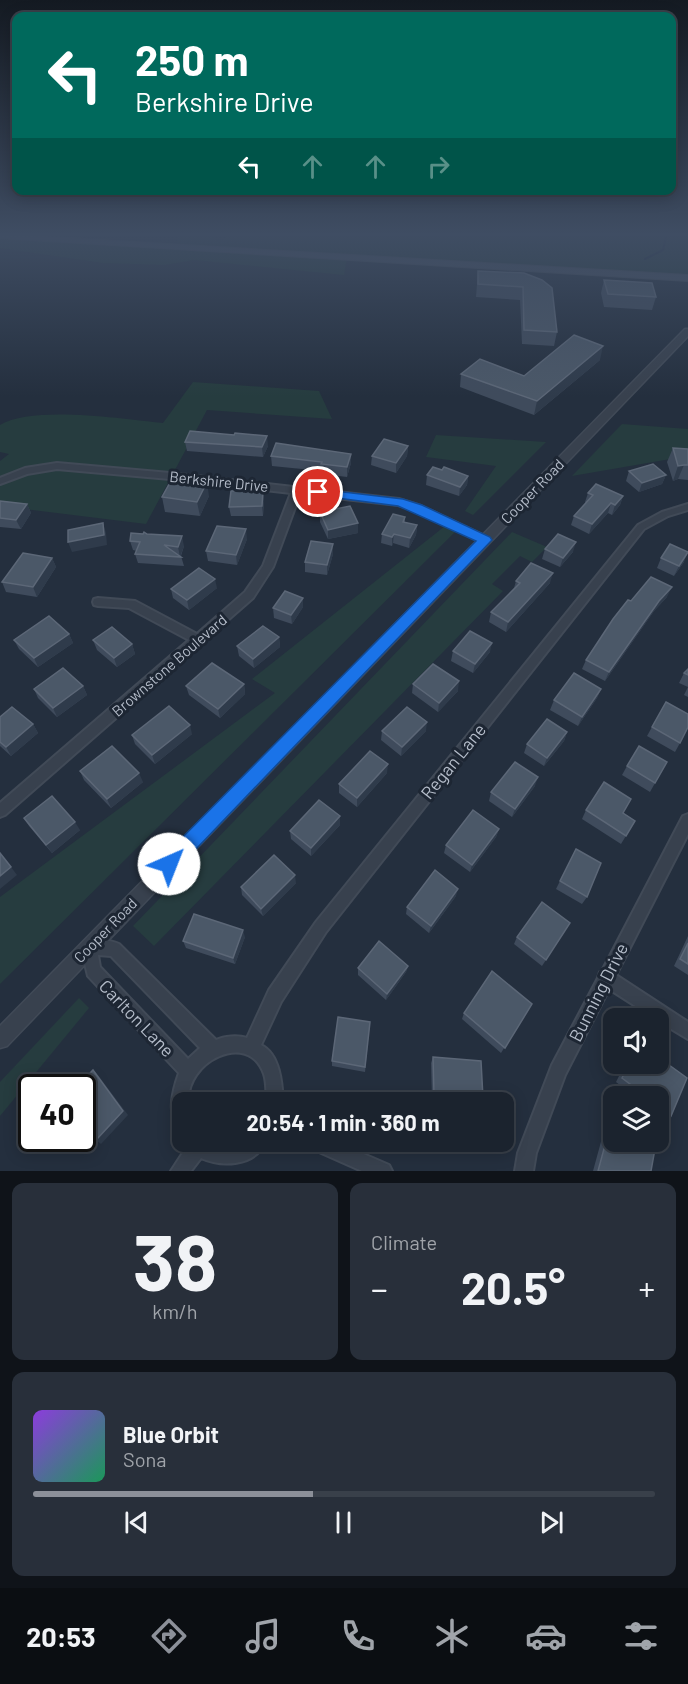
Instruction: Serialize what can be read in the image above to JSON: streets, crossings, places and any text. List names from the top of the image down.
{
  "streets": {
    "street": [
      "Berkshire Drive",
      "Cooper Road",
      "Brownstone Boulevard",
      "Regan Lane",
      "Bunning Drive",
      "Carlton Lane"
    ]
  },
  "crossings": [
    ["Berkshire Drive", "Cooper Road"],
    ["Berkshire Drive", "Brownstone Boulevard"],
    ["Cooper Road", "Carlton Lane"]
  ],
  "page": {
    "turn": ["250 m", "Berkshire Drive"],
    "limit": "40",
    "trip": "20:54 · 1 min · 360 m",
    "tile": [
      ["38", "km/h"],
      "Climate"
    ],
    "heat": ["−", "20.5°", "+"],
    "song": ["Blue Orbit", "Sona"],
    "tabs": "20:53"
  }
}
